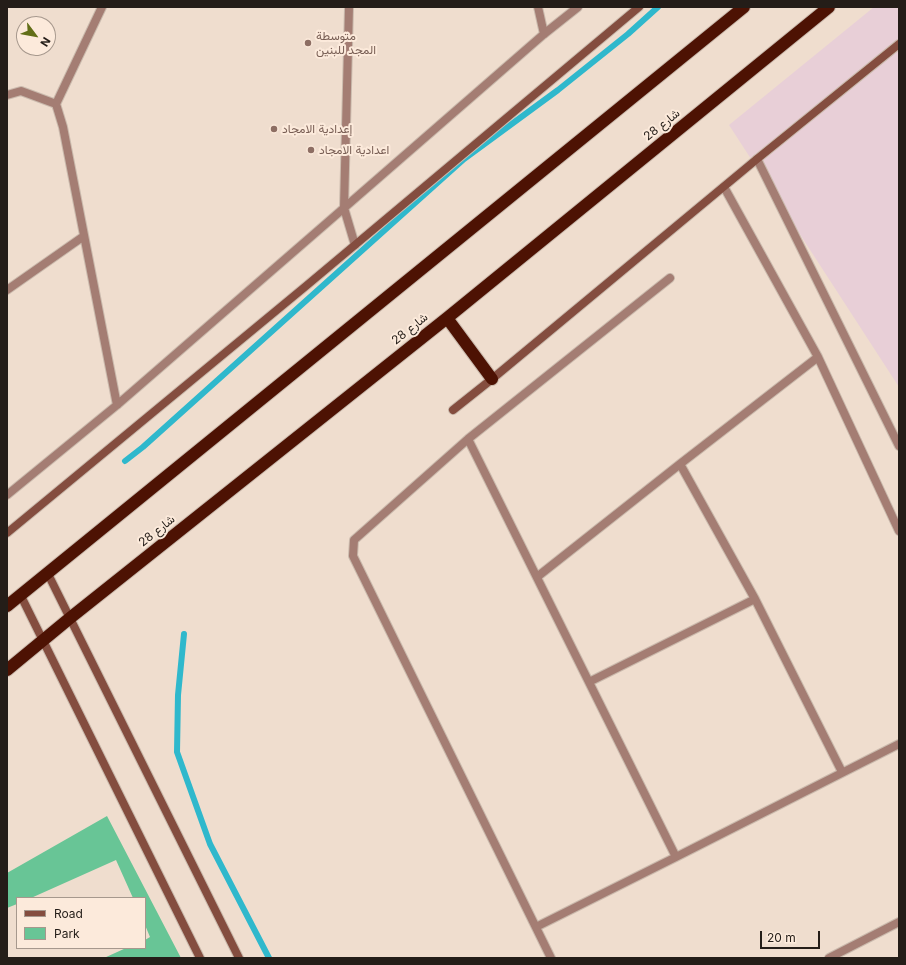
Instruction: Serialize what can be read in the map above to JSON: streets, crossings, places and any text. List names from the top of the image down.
{
  "streets": {
    "highway": ["شارع 28"]
  },
  "places": ["متوسطة المجد للبنين", "إعدادية الامجاد", "اعدادية الامجاد"],
  "legend": ["Road", "Park"],
  "scale_bar": "20 m",
  "north": "bottom right"
}
